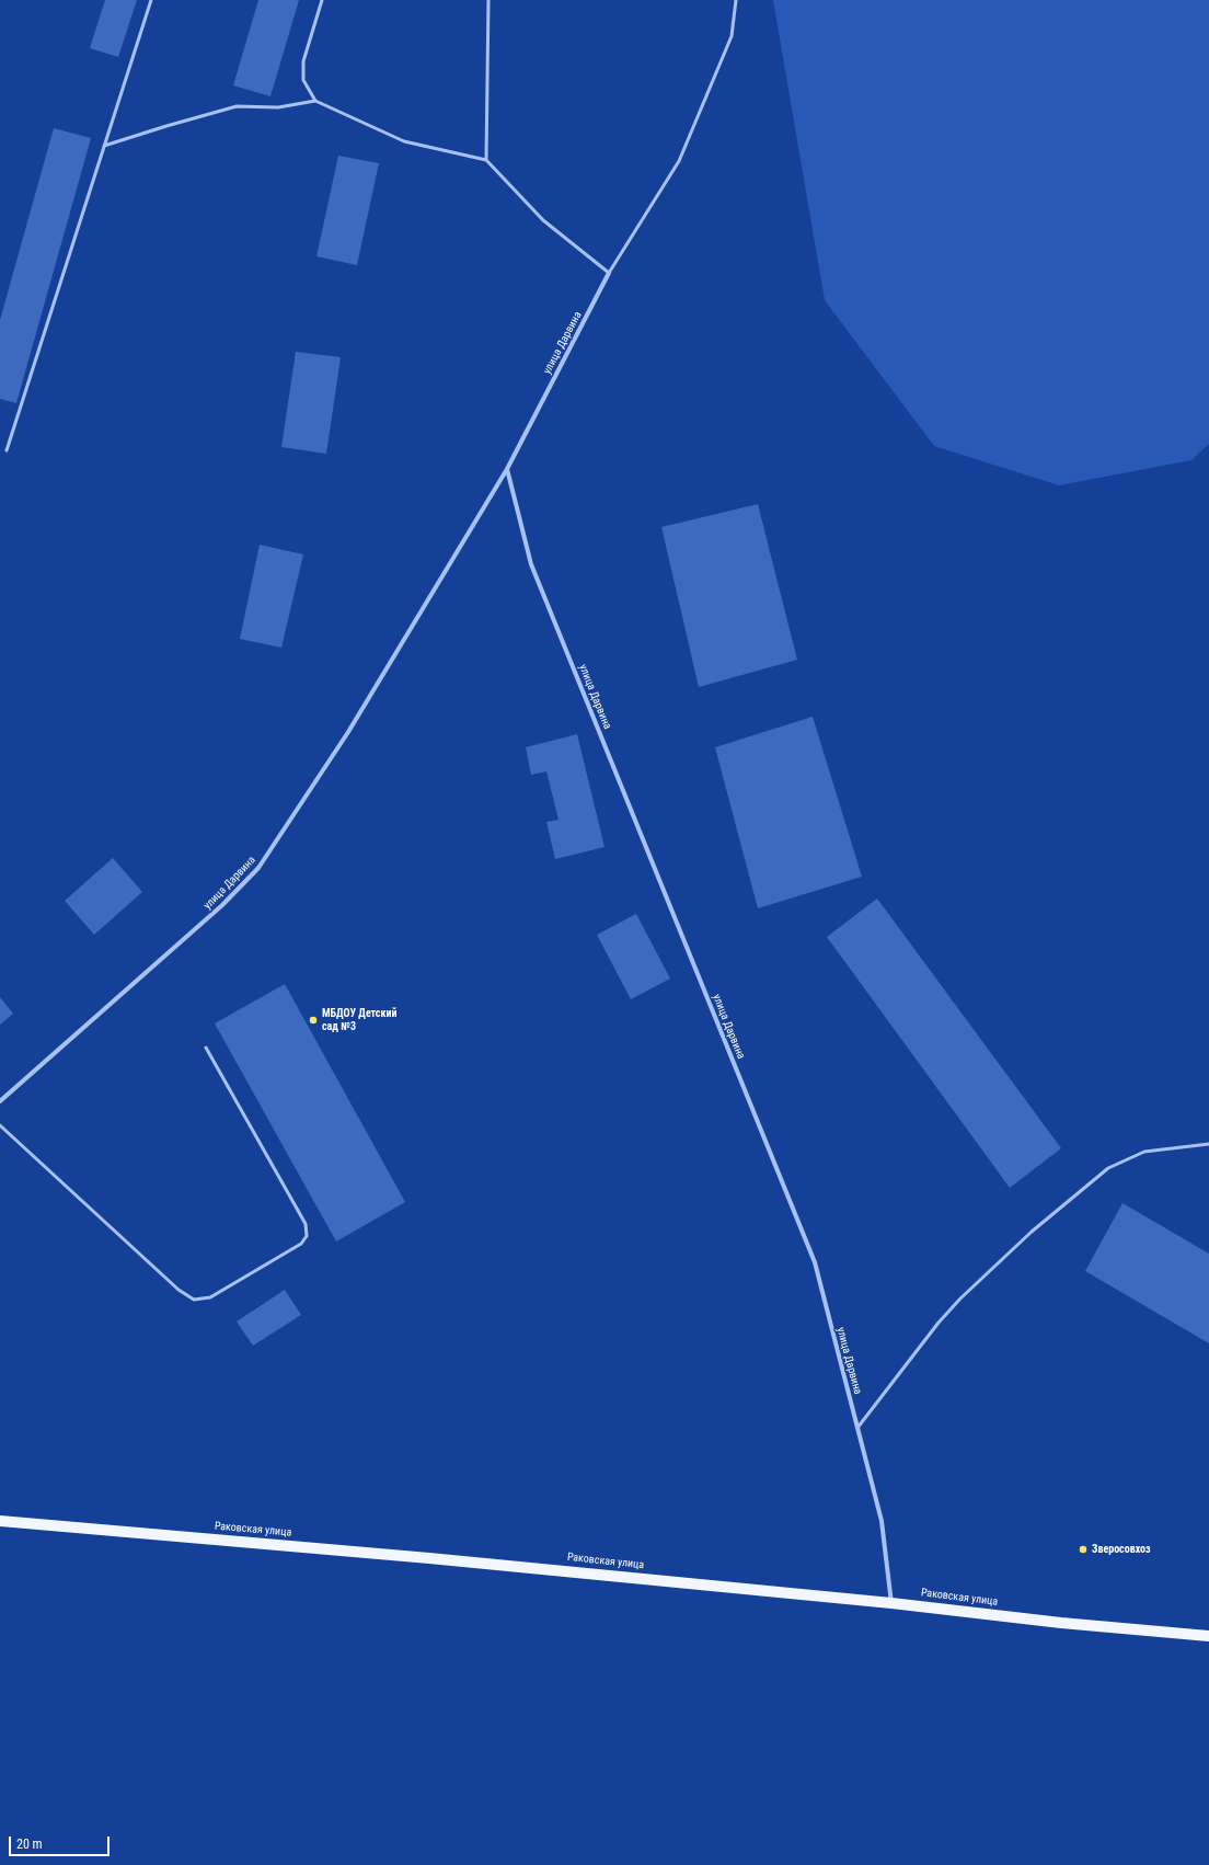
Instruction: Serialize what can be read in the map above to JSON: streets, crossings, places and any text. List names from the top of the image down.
{
  "streets": {
    "main road": ["Раковская улица"],
    "street": ["улица Дарвина"]
  },
  "crossings": [
    ["улица Дарвина", "Раковская улица"]
  ],
  "places": ["МБДОУ Детский сад №3", "Зверосовхоз"],
  "scale_bar": "20 m"
}
